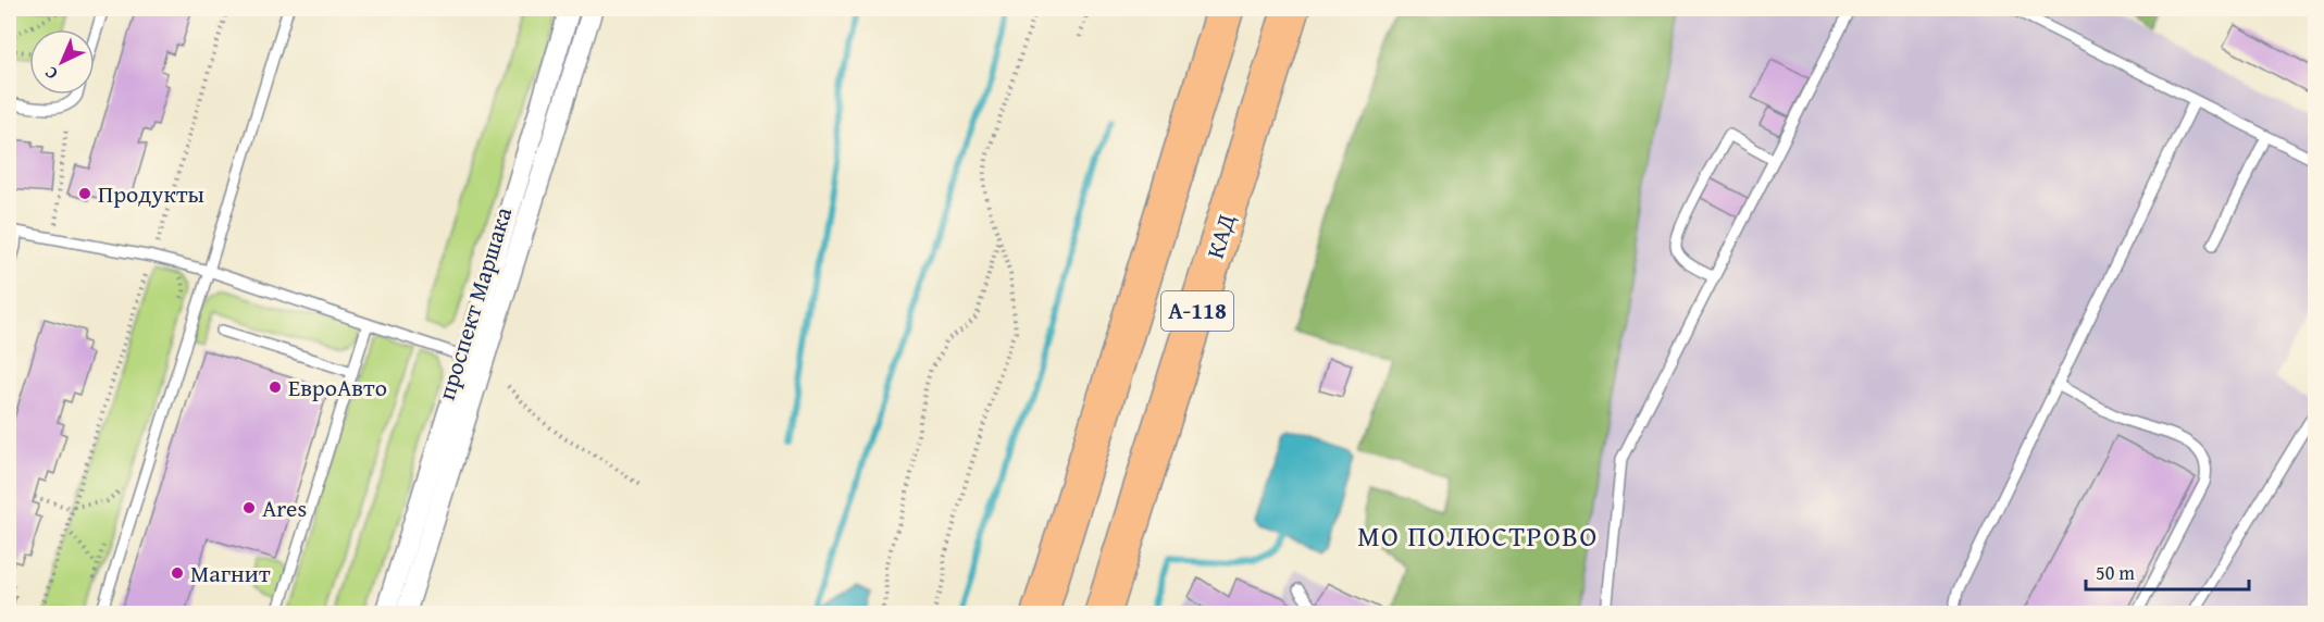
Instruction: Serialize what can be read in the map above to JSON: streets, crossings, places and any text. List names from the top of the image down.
{
  "streets": {
    "highway": ["КАД", "А-118"],
    "street": ["проспект Маршака"]
  },
  "districts": ["МО ПОЛЮСТРОВО"],
  "places": [
    "Продукты",
    "ЕвроАвто",
    "Ares",
    "Магнит"
  ],
  "scale_bar": "50 m",
  "north": "bottom left"
}
